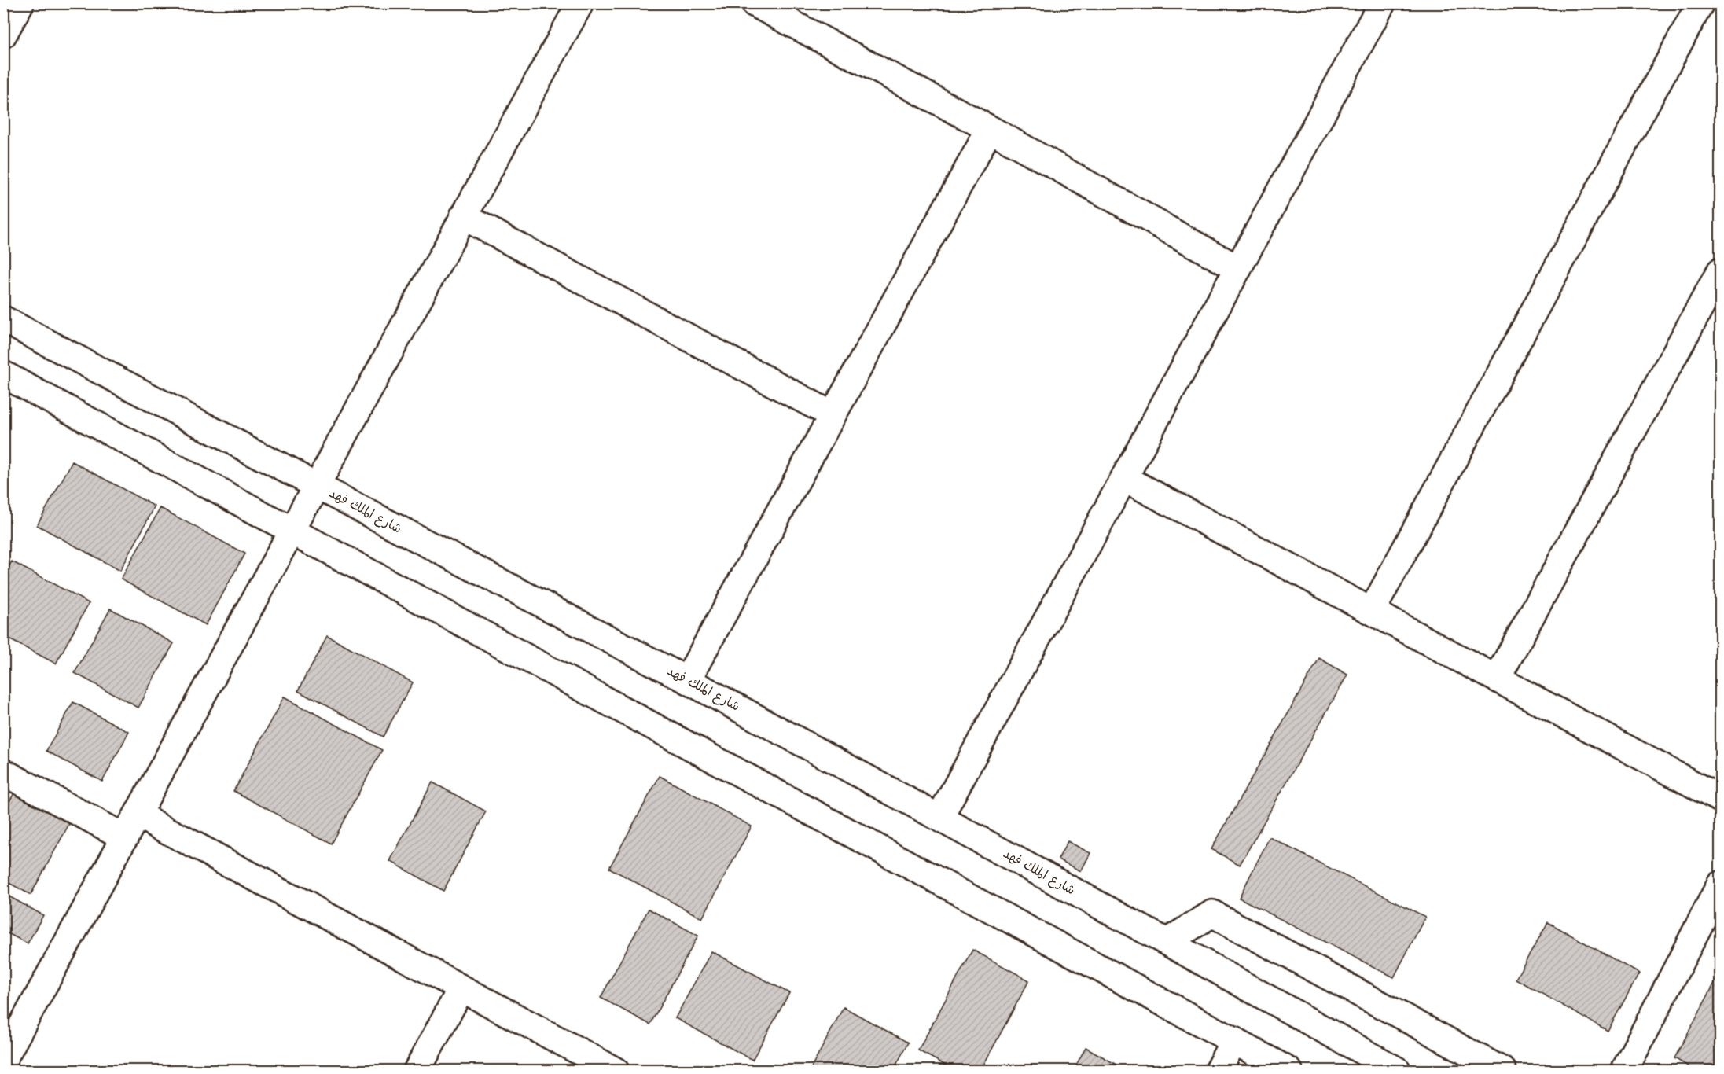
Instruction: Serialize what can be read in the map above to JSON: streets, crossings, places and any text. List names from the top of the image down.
{
  "streets": {
    "street": ["شارع الملك فهد"]
  }
}
